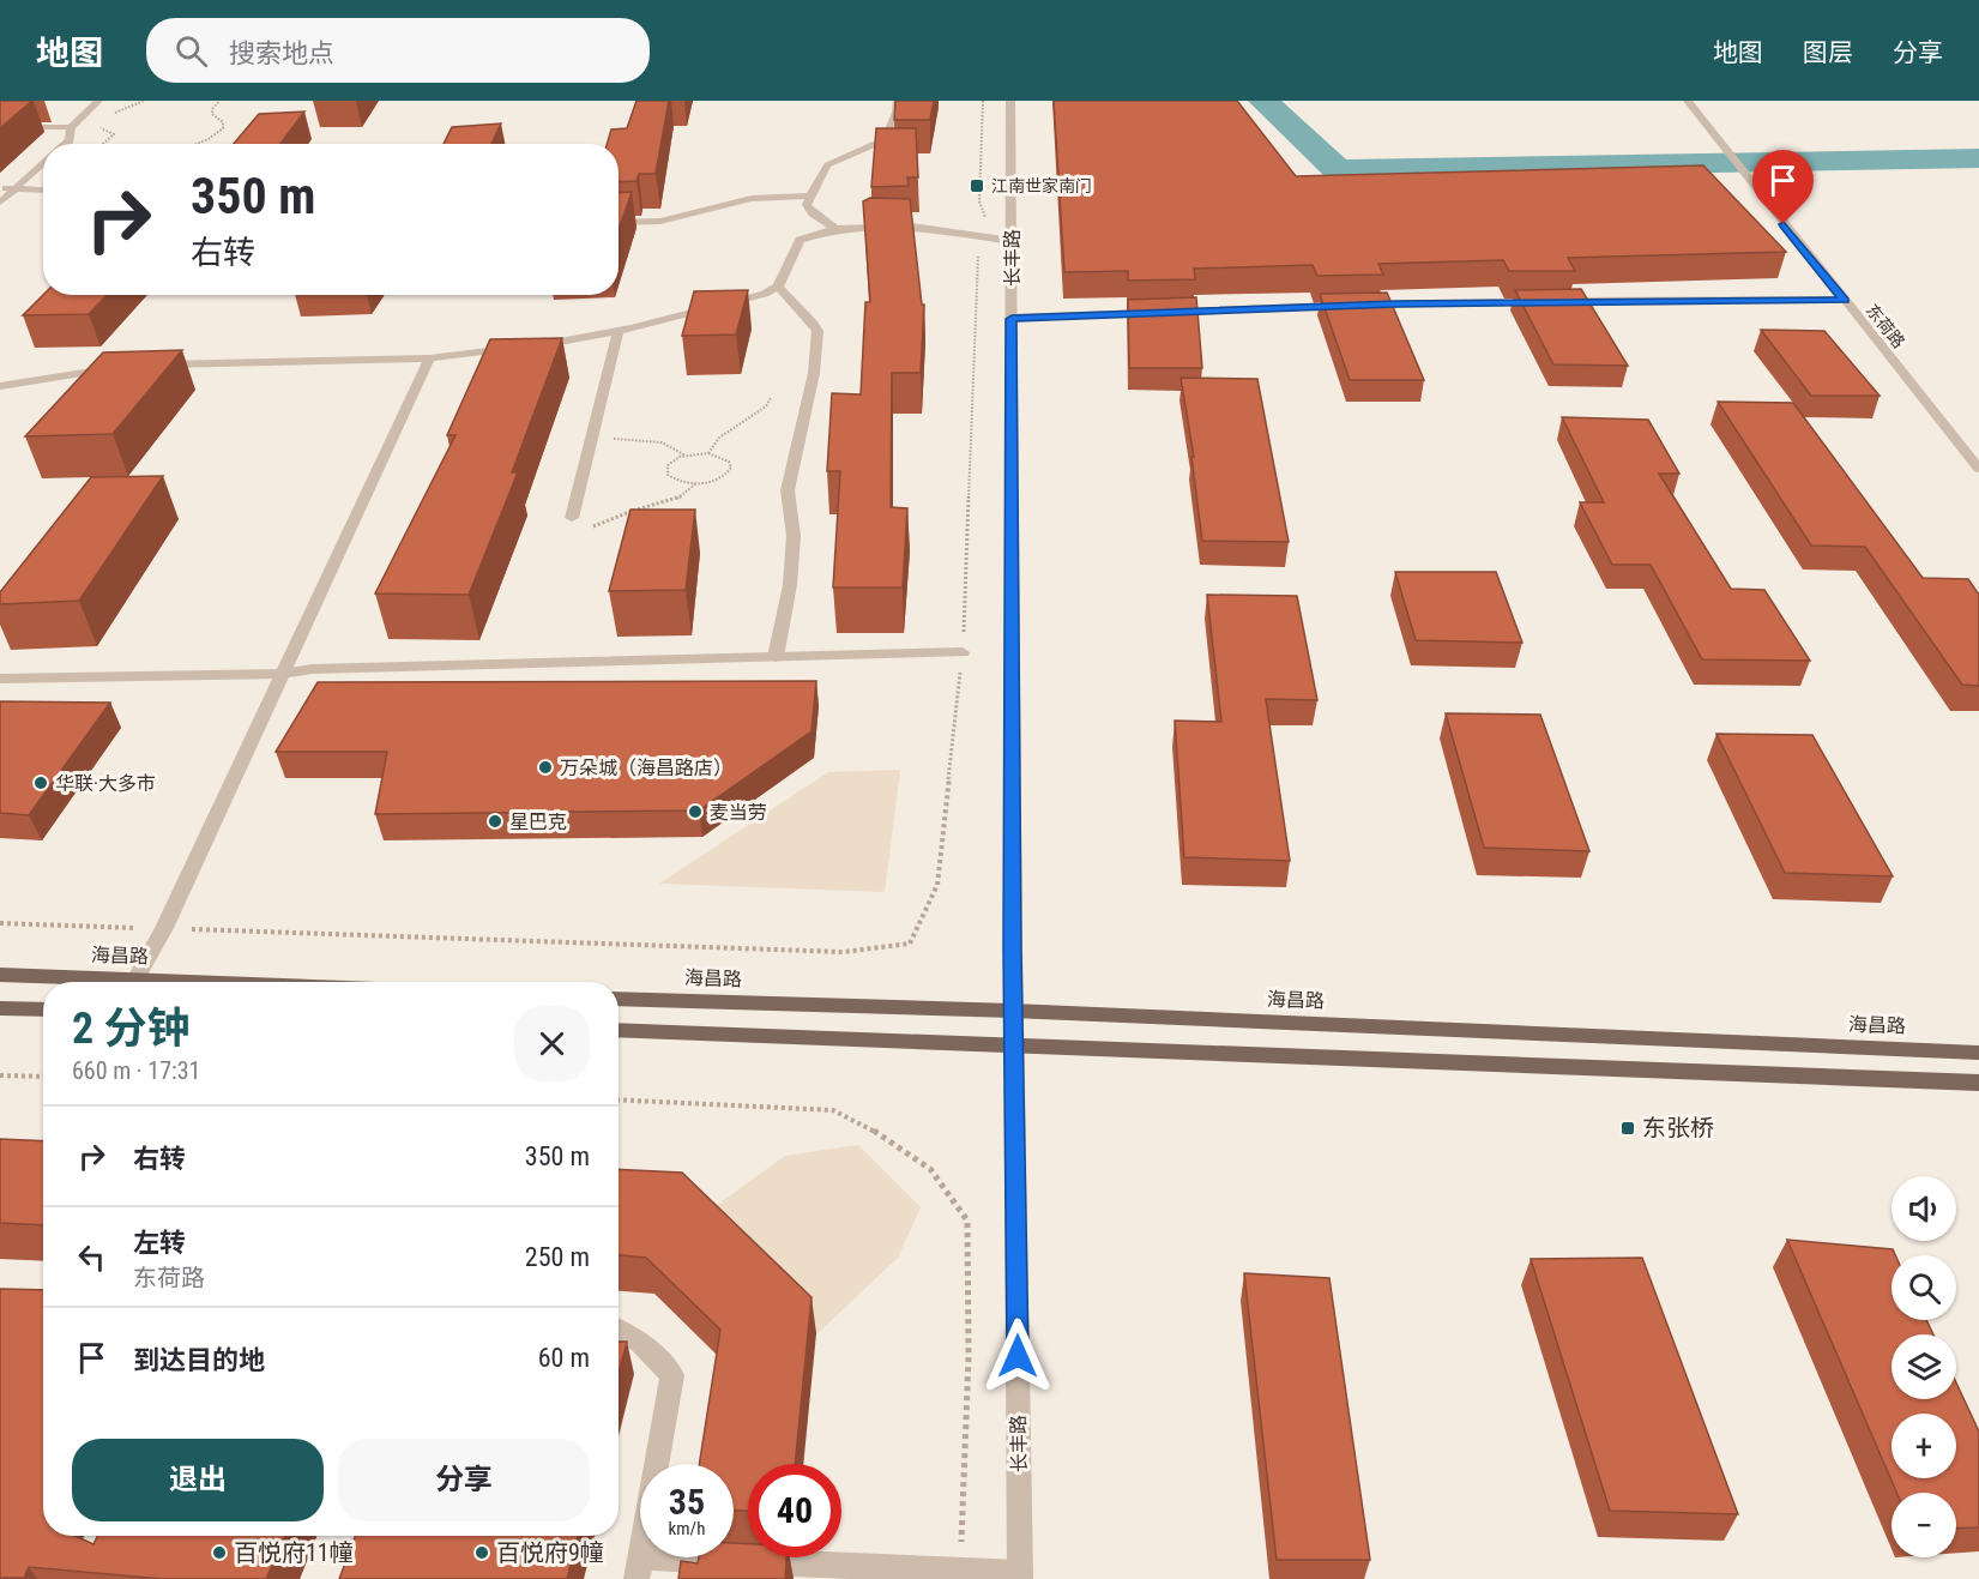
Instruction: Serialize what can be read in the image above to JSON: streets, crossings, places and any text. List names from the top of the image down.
{
  "streets": {
    "main road": ["海昌路"],
    "street": ["长丰路", "东荷路"]
  },
  "crossings": [
    ["长丰路", "海昌路"]
  ],
  "places": {
    "transit": ["江南世家南门", "东张桥"],
    "other": [
      "万朵城（海昌路店）",
      "华联·大多市",
      "麦当劳",
      "星巴克",
      "百悦府11幢",
      "百悦府9幢"
    ]
  },
  "page": {
    "header": "地图",
    "search": "搜索地点",
    "nav": ["地图", "图层", "分享"],
    "turn": ["350 m", "右转"],
    "heading": ["2 分钟", "660 m · 17:31"],
    "list": [
      {
        "name": "右转",
        "value": "350 m"
      },
      {
        "name": "左转",
        "note": "东荷路",
        "value": "250 m"
      },
      {
        "name": "到达目的地",
        "value": "60 m"
      }
    ],
    "map_buttons": ["+", "−"],
    "buttons": ["退出", "分享"],
    "speed": "35 km/h",
    "limit": "40"
  }
}
